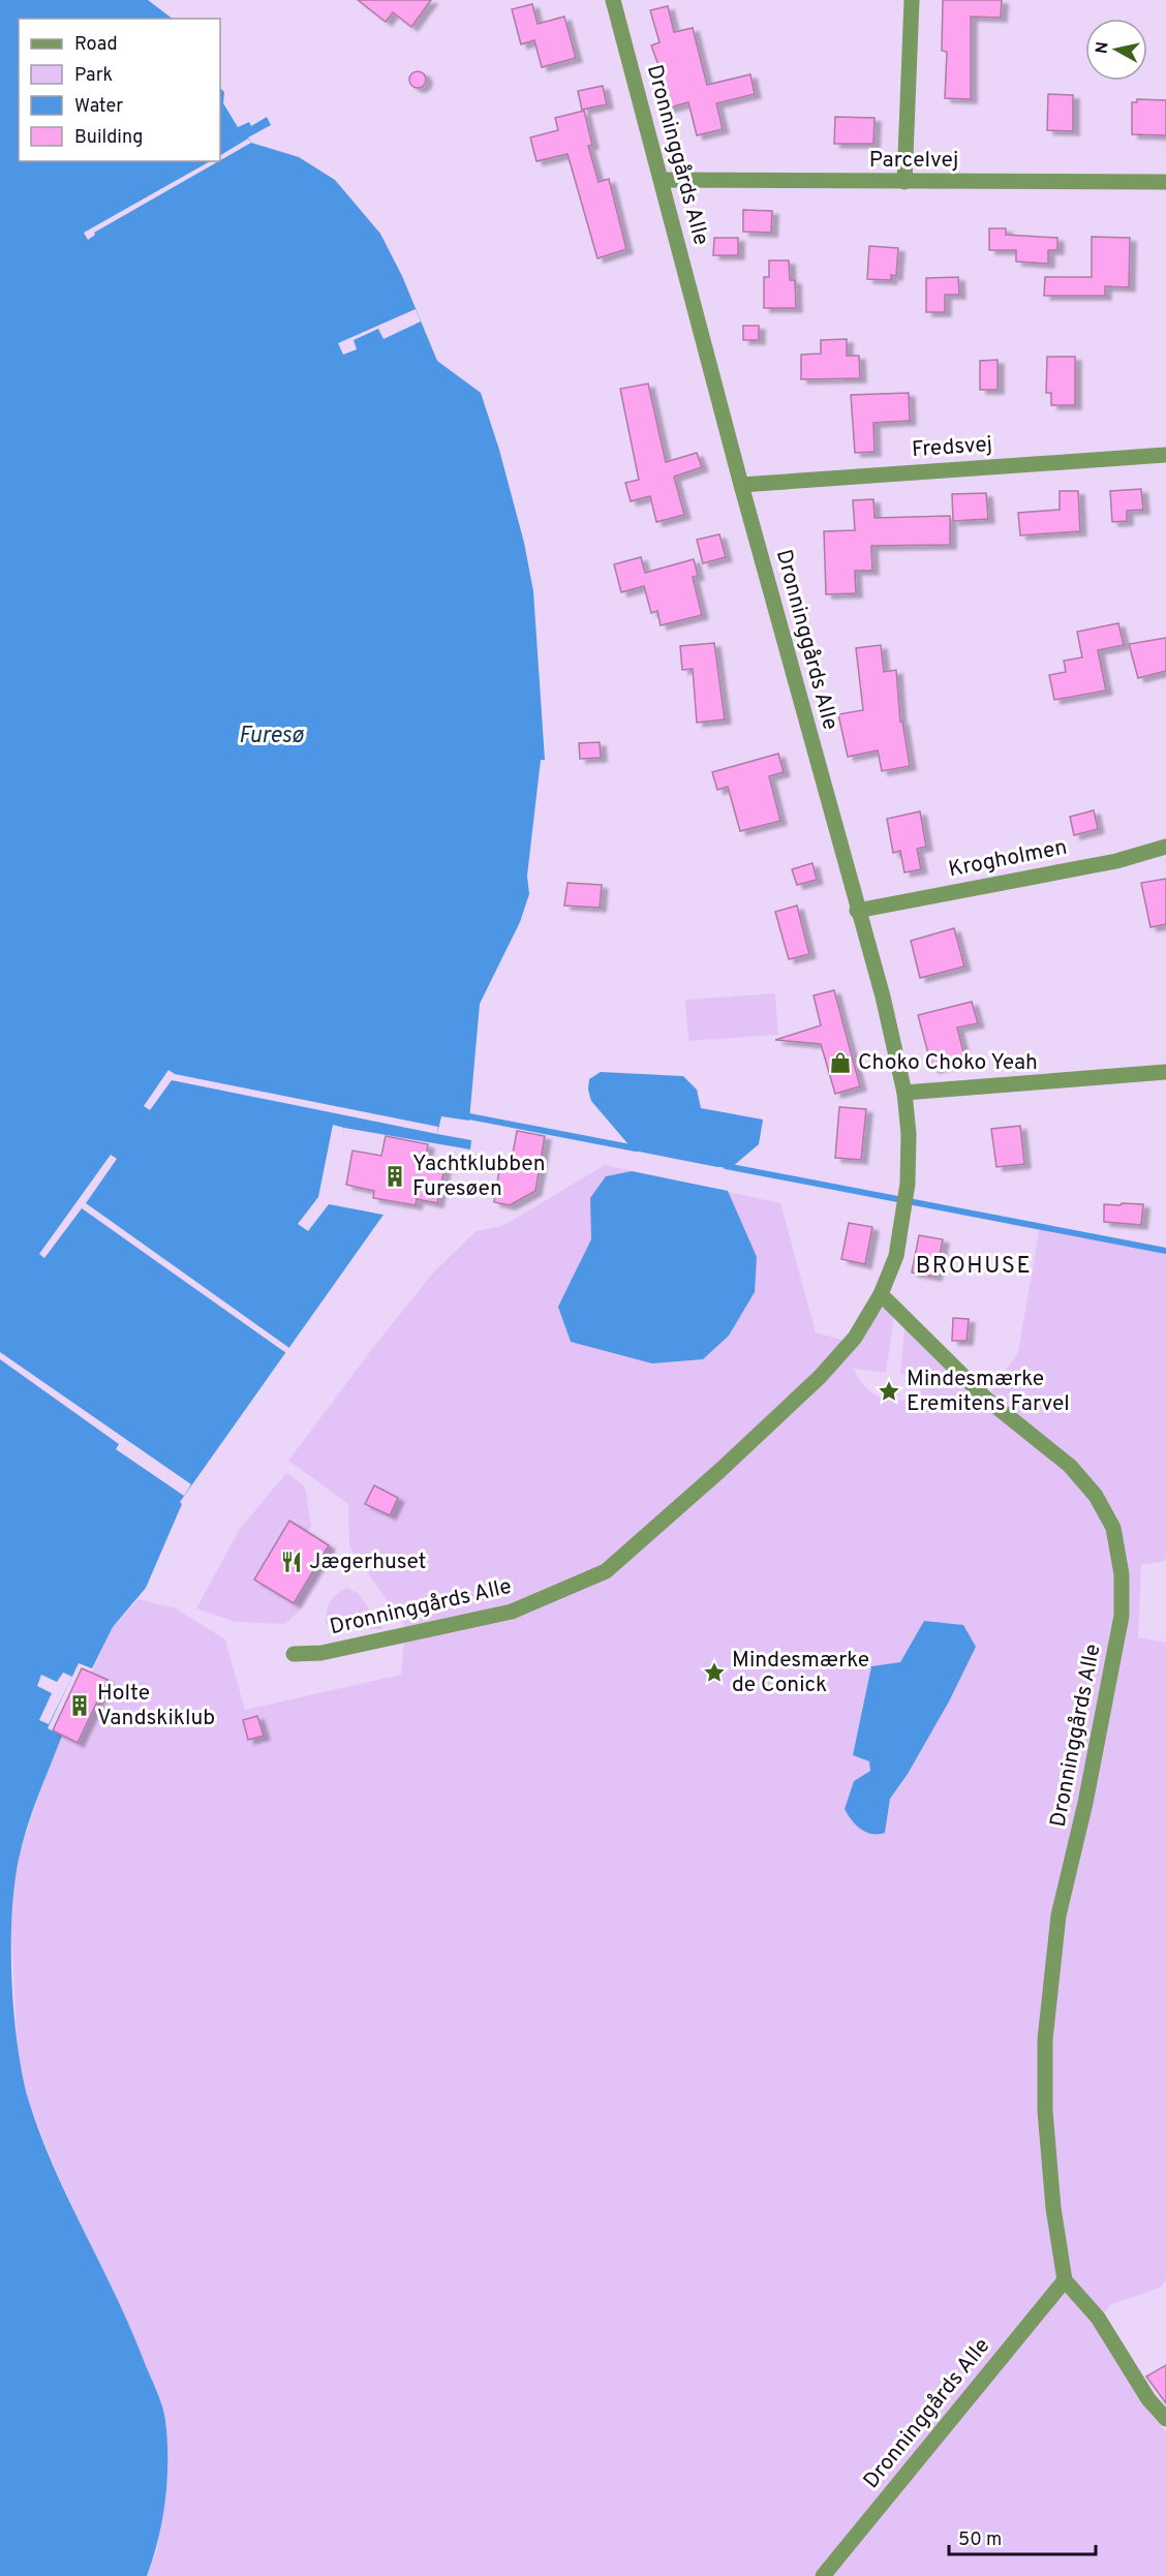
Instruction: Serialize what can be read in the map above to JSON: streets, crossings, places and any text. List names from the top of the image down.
{
  "streets": {
    "street": [
      "Dronninggårds Alle",
      "Parcelvej",
      "Fredsvej",
      "Krogholmen"
    ]
  },
  "crossings": [
    ["Dronninggårds Alle", "Parcelvej"],
    ["Dronninggårds Alle", "Fredsvej"],
    ["Dronninggårds Alle", "Krogholmen"]
  ],
  "districts": ["BROHUSE"],
  "water": ["Furesø"],
  "places": {
    "shop": ["Choko Choko Yeah"],
    "building": ["Yachtklubben Furesøen", "Holte Vandskiklub"],
    "place": ["Mindesmærke Eremitens Farvel", "Mindesmærke de Conick"],
    "restaurant": ["Jægerhuset"]
  },
  "legend": [
    "Road",
    "Park",
    "Water",
    "Building"
  ],
  "scale_bar": "50 m",
  "north": "left"
}
